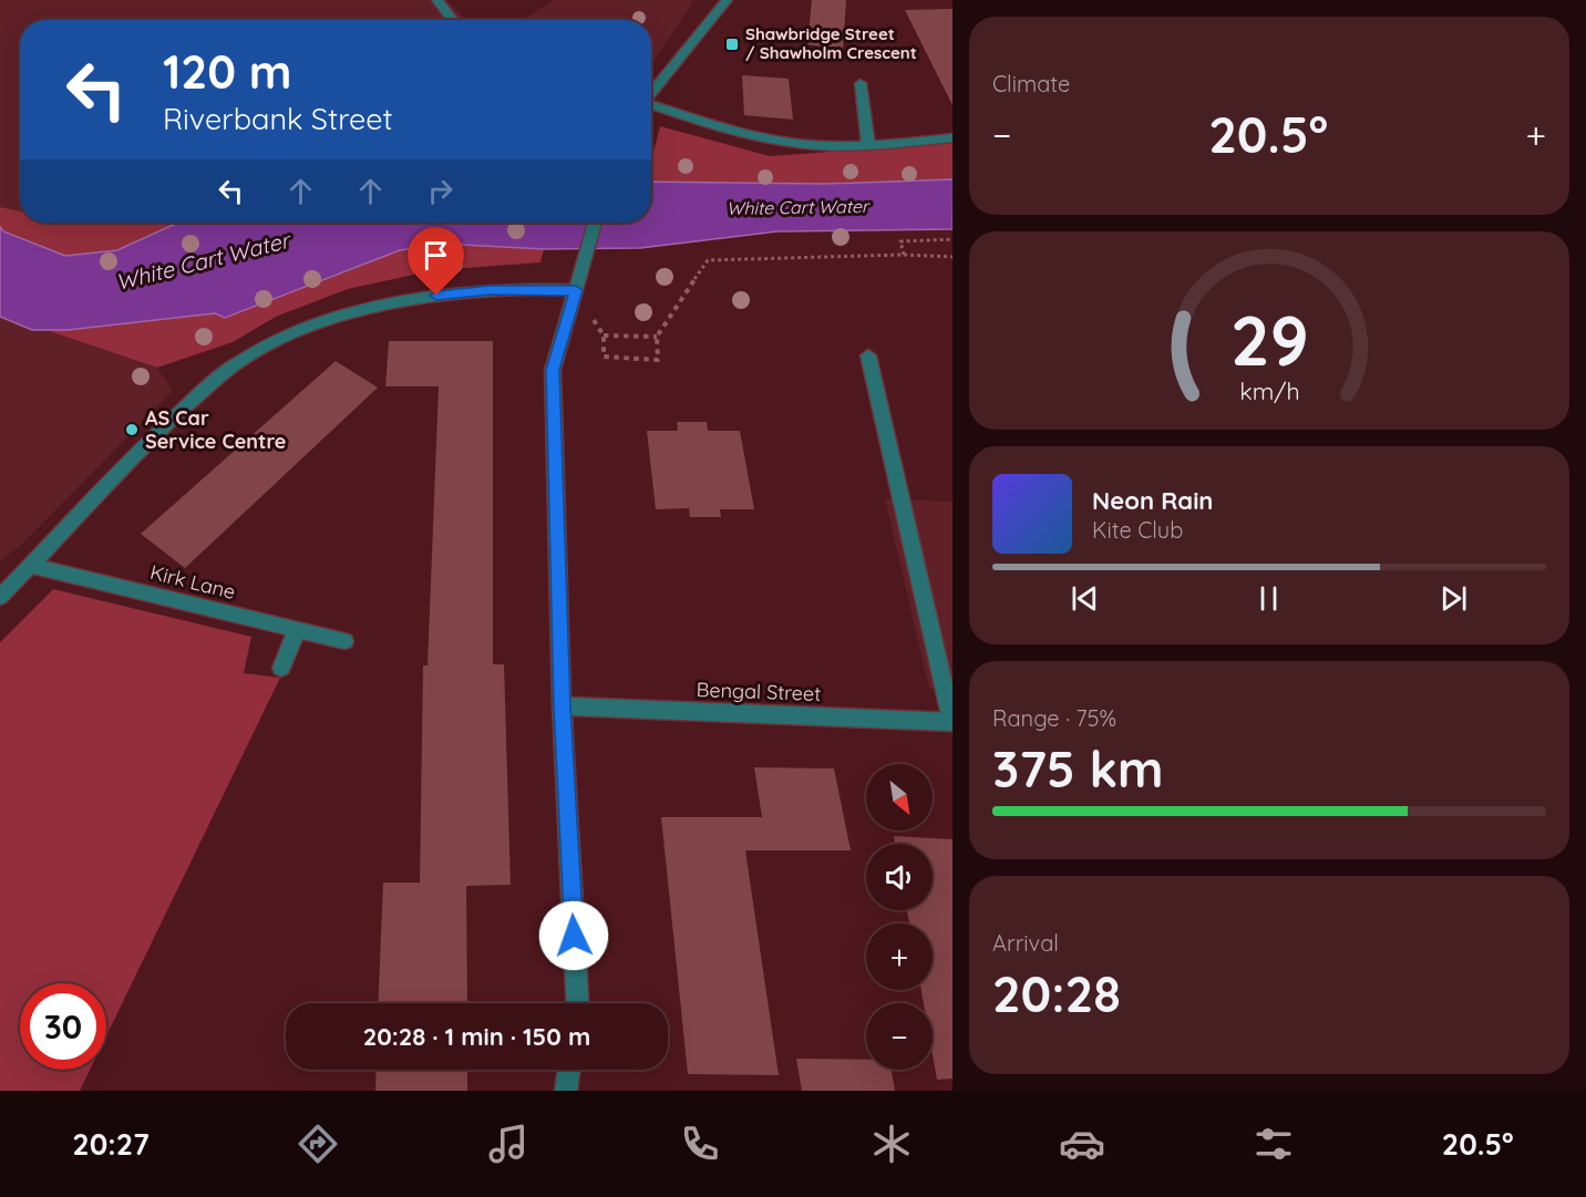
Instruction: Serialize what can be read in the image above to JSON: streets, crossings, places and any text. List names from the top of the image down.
{
  "streets": {
    "street": ["Kirk Lane", "Bengal Street"]
  },
  "water": ["White Cart Water"],
  "places": {
    "transit": ["Shawbridge Street / Shawholm Crescent"],
    "other": ["AS Car Service Centre"]
  },
  "north": "bottom right",
  "page": {
    "tile": [
      "Climate",
      ["Range · 75%", "375 km"],
      ["Arrival", "20:28"]
    ],
    "turn": ["120 m", "Riverbank Street"],
    "heat": ["−", "20.5°", "+"],
    "song": ["Neon Rain", "Kite Club"],
    "map_buttons": ["+", "−"],
    "limit": "30",
    "trip": "20:28 · 1 min · 150 m",
    "tabs": ["20:27", "20.5°"],
    "gauge": ["29", "km/h"]
  }
}
